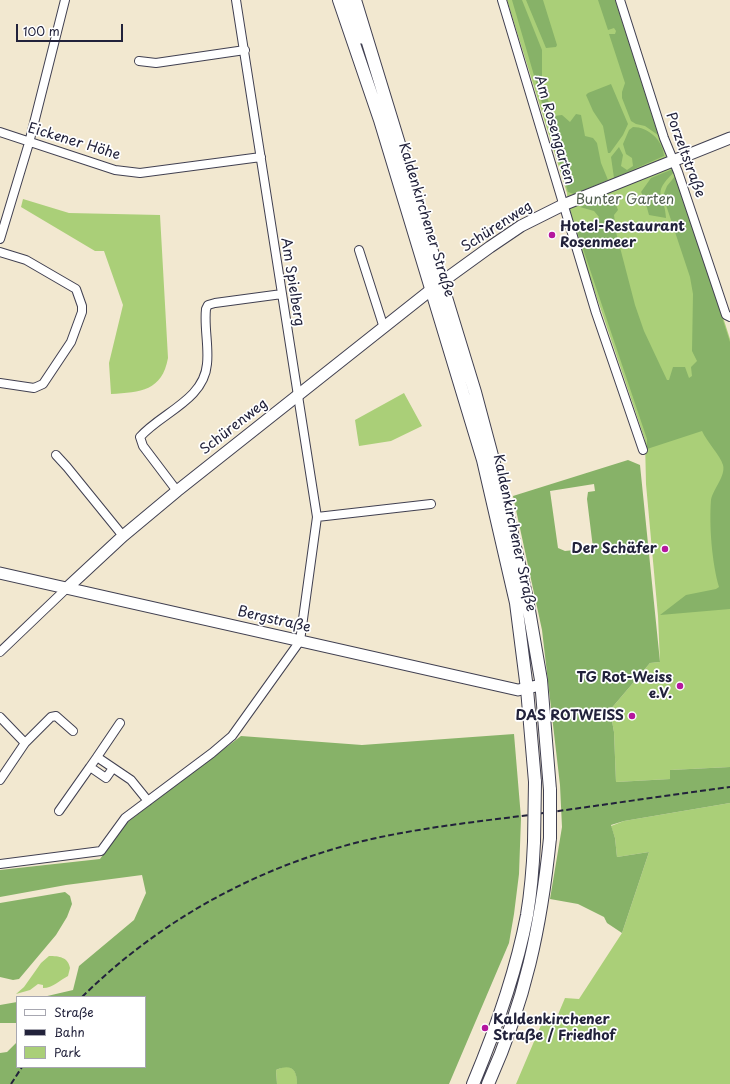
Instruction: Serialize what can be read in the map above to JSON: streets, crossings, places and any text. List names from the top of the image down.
{
  "streets": {
    "main road": ["Kaldenkirchener Straße", "Schürenweg", "Bergstraße"],
    "street": [
      "Am Rosengarten",
      "Eickener Höhe",
      "Porzeltstraße",
      "Am Spielberg"
    ]
  },
  "crossings": [
    ["Am Rosengarten", "Schürenweg"],
    ["Eickener Höhe", "Am Spielberg"],
    ["Porzeltstraße", "Schürenweg"],
    ["Kaldenkirchener Straße", "Schürenweg"],
    ["Kaldenkirchener Straße", "Bergstraße"],
    ["Schürenweg", "Am Spielberg"],
    ["Schürenweg", "Bergstraße"],
    ["Am Spielberg", "Bergstraße"]
  ],
  "parks": ["Bunter Garten"],
  "places": [
    "Hotel-Restaurant Rosenmeer",
    "Der Schäfer",
    "TG Rot-Weiss e.V.",
    "DAS ROTWEISS",
    "Kaldenkirchener Straße / Friedhof"
  ],
  "legend": ["Straße", "Bahn", "Park"],
  "scale_bar": "100 m"
}
